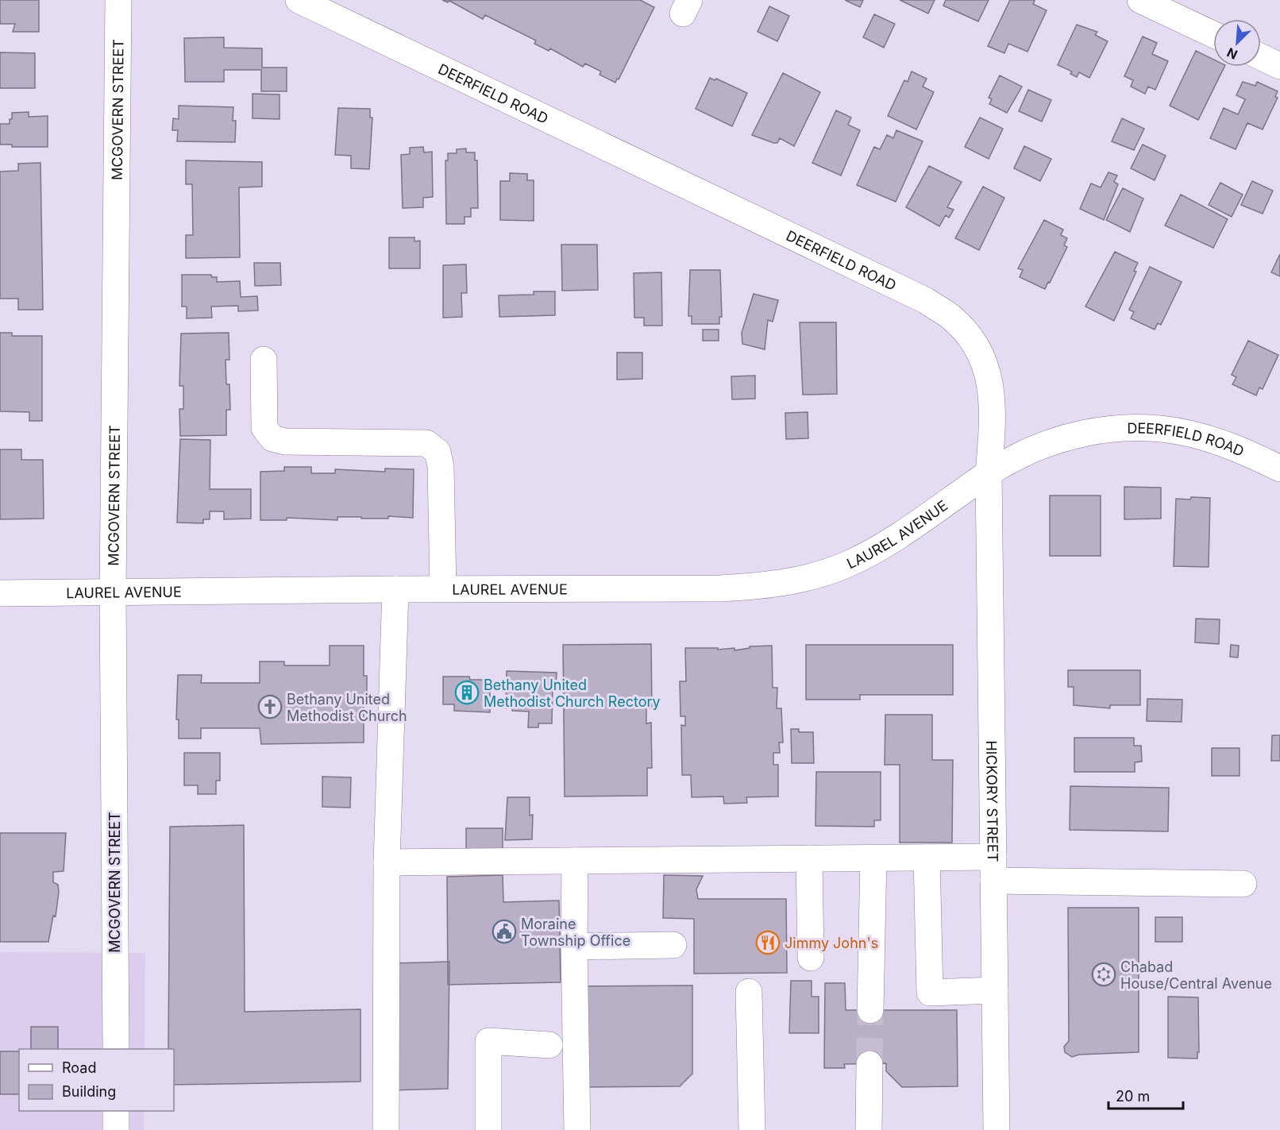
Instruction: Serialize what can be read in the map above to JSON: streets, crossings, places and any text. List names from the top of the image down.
{
  "streets": {
    "street": [
      "DEERFIELD ROAD",
      "MCGOVERN STREET",
      "LAUREL AVENUE",
      "HICKORY STREET"
    ]
  },
  "crossings": [
    ["DEERFIELD ROAD", "LAUREL AVENUE"],
    ["DEERFIELD ROAD", "HICKORY STREET"],
    ["MCGOVERN STREET", "LAUREL AVENUE"],
    ["LAUREL AVENUE", "HICKORY STREET"]
  ],
  "places": {
    "building": ["Bethany United Methodist Church Rectory"],
    "church": ["Bethany United Methodist Church"],
    "public building": ["Moraine Township Office"],
    "restaurant": ["Jimmy John's"],
    "synagogue": ["Chabad House/Central Avenue"]
  },
  "legend": ["Road", "Building"],
  "scale_bar": "20 m",
  "north": "bottom left"
}
